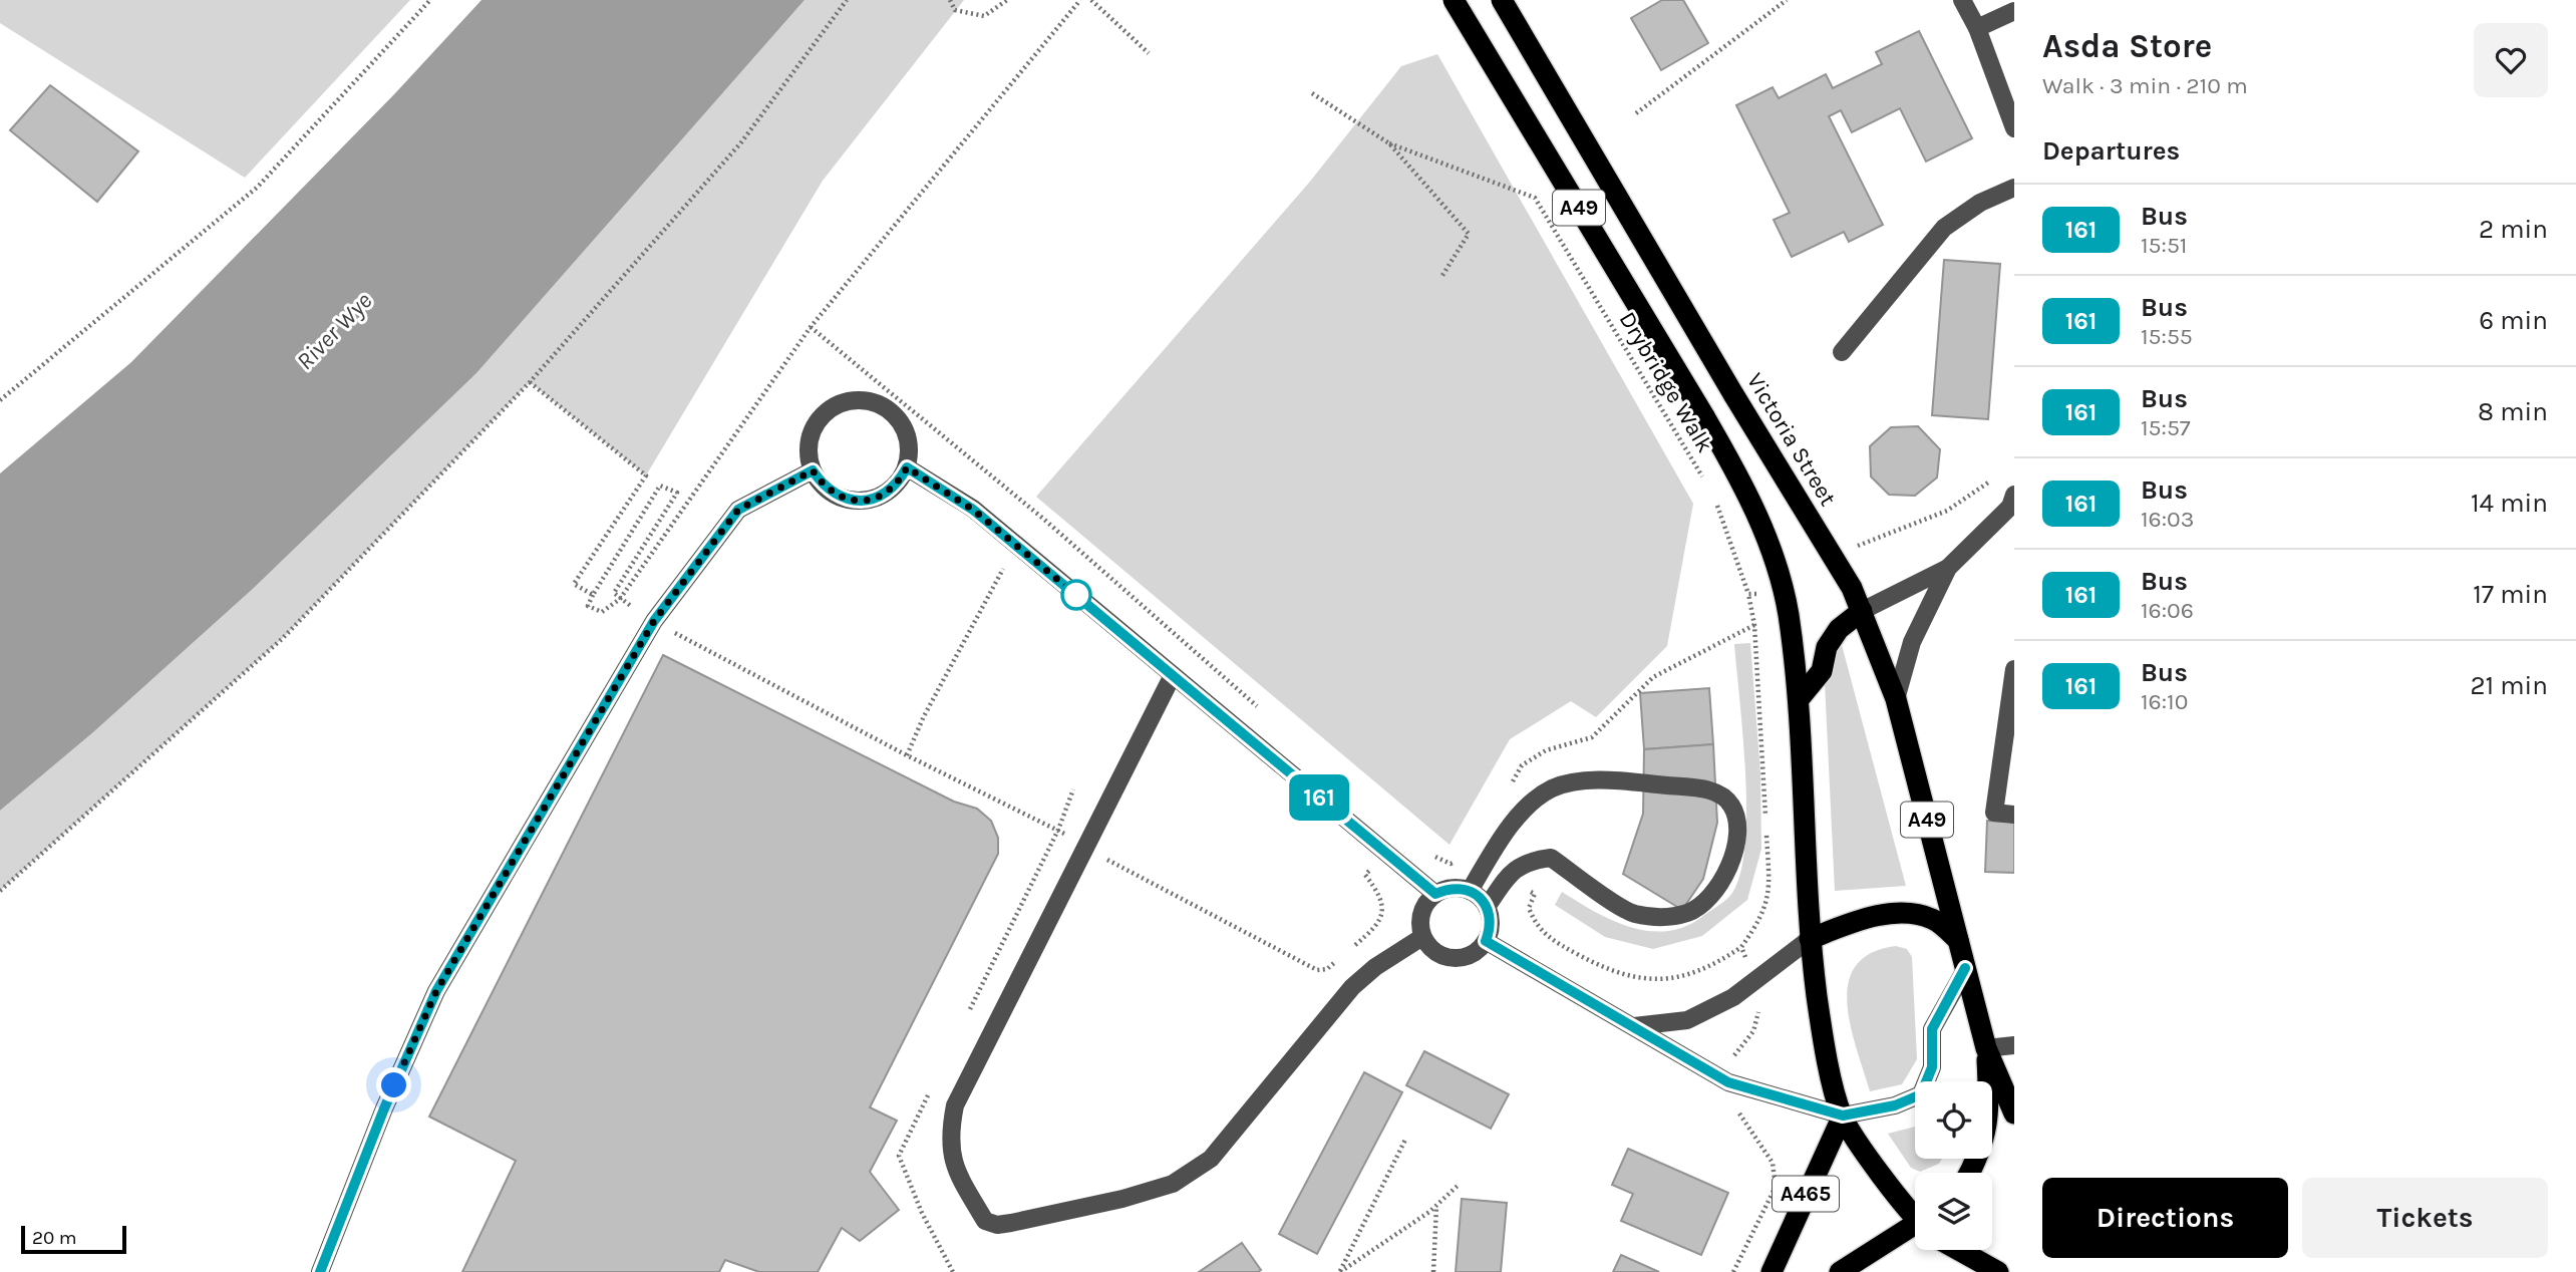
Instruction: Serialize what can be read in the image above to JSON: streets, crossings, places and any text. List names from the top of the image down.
{
  "streets": {
    "highway": ["A49", "Victoria Street", "A465"],
    "path": ["Drybridge Walk"]
  },
  "water": ["River Wye"],
  "lines": ["bus line 161"],
  "scale_bar": "20 m",
  "page": {
    "on_map": "161",
    "heading": [
      ["Asda Store", "Walk · 3 min · 210 m"],
      "Departures"
    ],
    "list": [
      {
        "mark": "161",
        "name": "Bus",
        "note": "15:51",
        "value": "2 min"
      },
      {
        "mark": "161",
        "name": "Bus",
        "note": "15:55",
        "value": "6 min"
      },
      {
        "mark": "161",
        "name": "Bus",
        "note": "15:57",
        "value": "8 min"
      },
      {
        "mark": "161",
        "name": "Bus",
        "note": "16:03",
        "value": "14 min"
      },
      {
        "mark": "161",
        "name": "Bus",
        "note": "16:06",
        "value": "17 min"
      },
      {
        "mark": "161",
        "name": "Bus",
        "note": "16:10",
        "value": "21 min"
      }
    ],
    "buttons": ["Directions", "Tickets"],
    "scale": "20 m"
  }
}
